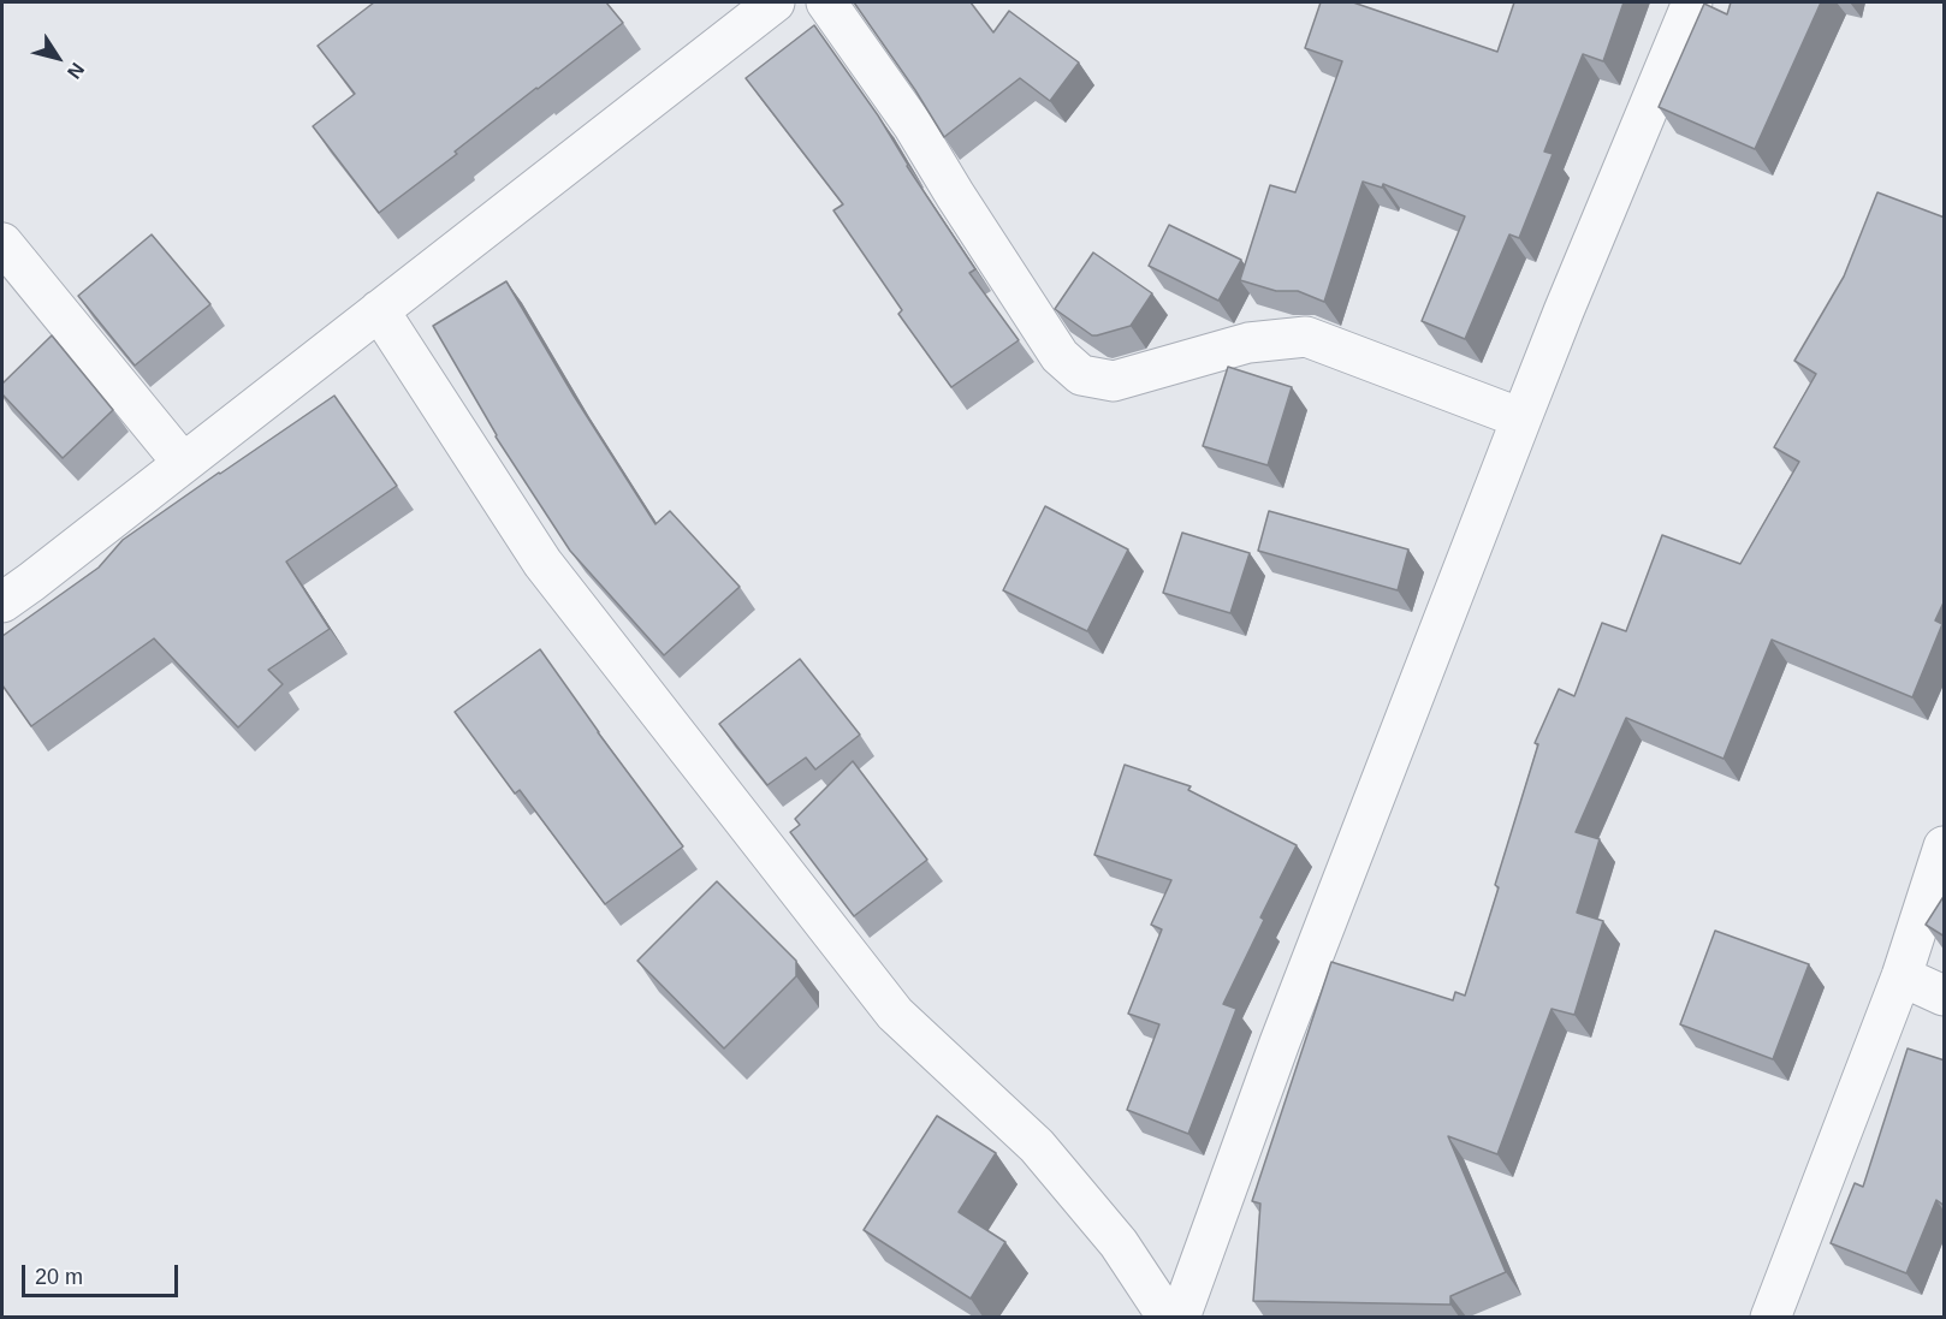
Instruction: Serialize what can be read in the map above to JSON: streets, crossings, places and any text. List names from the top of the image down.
{
  "scale_bar": "20 m",
  "north": "bottom right"
}
